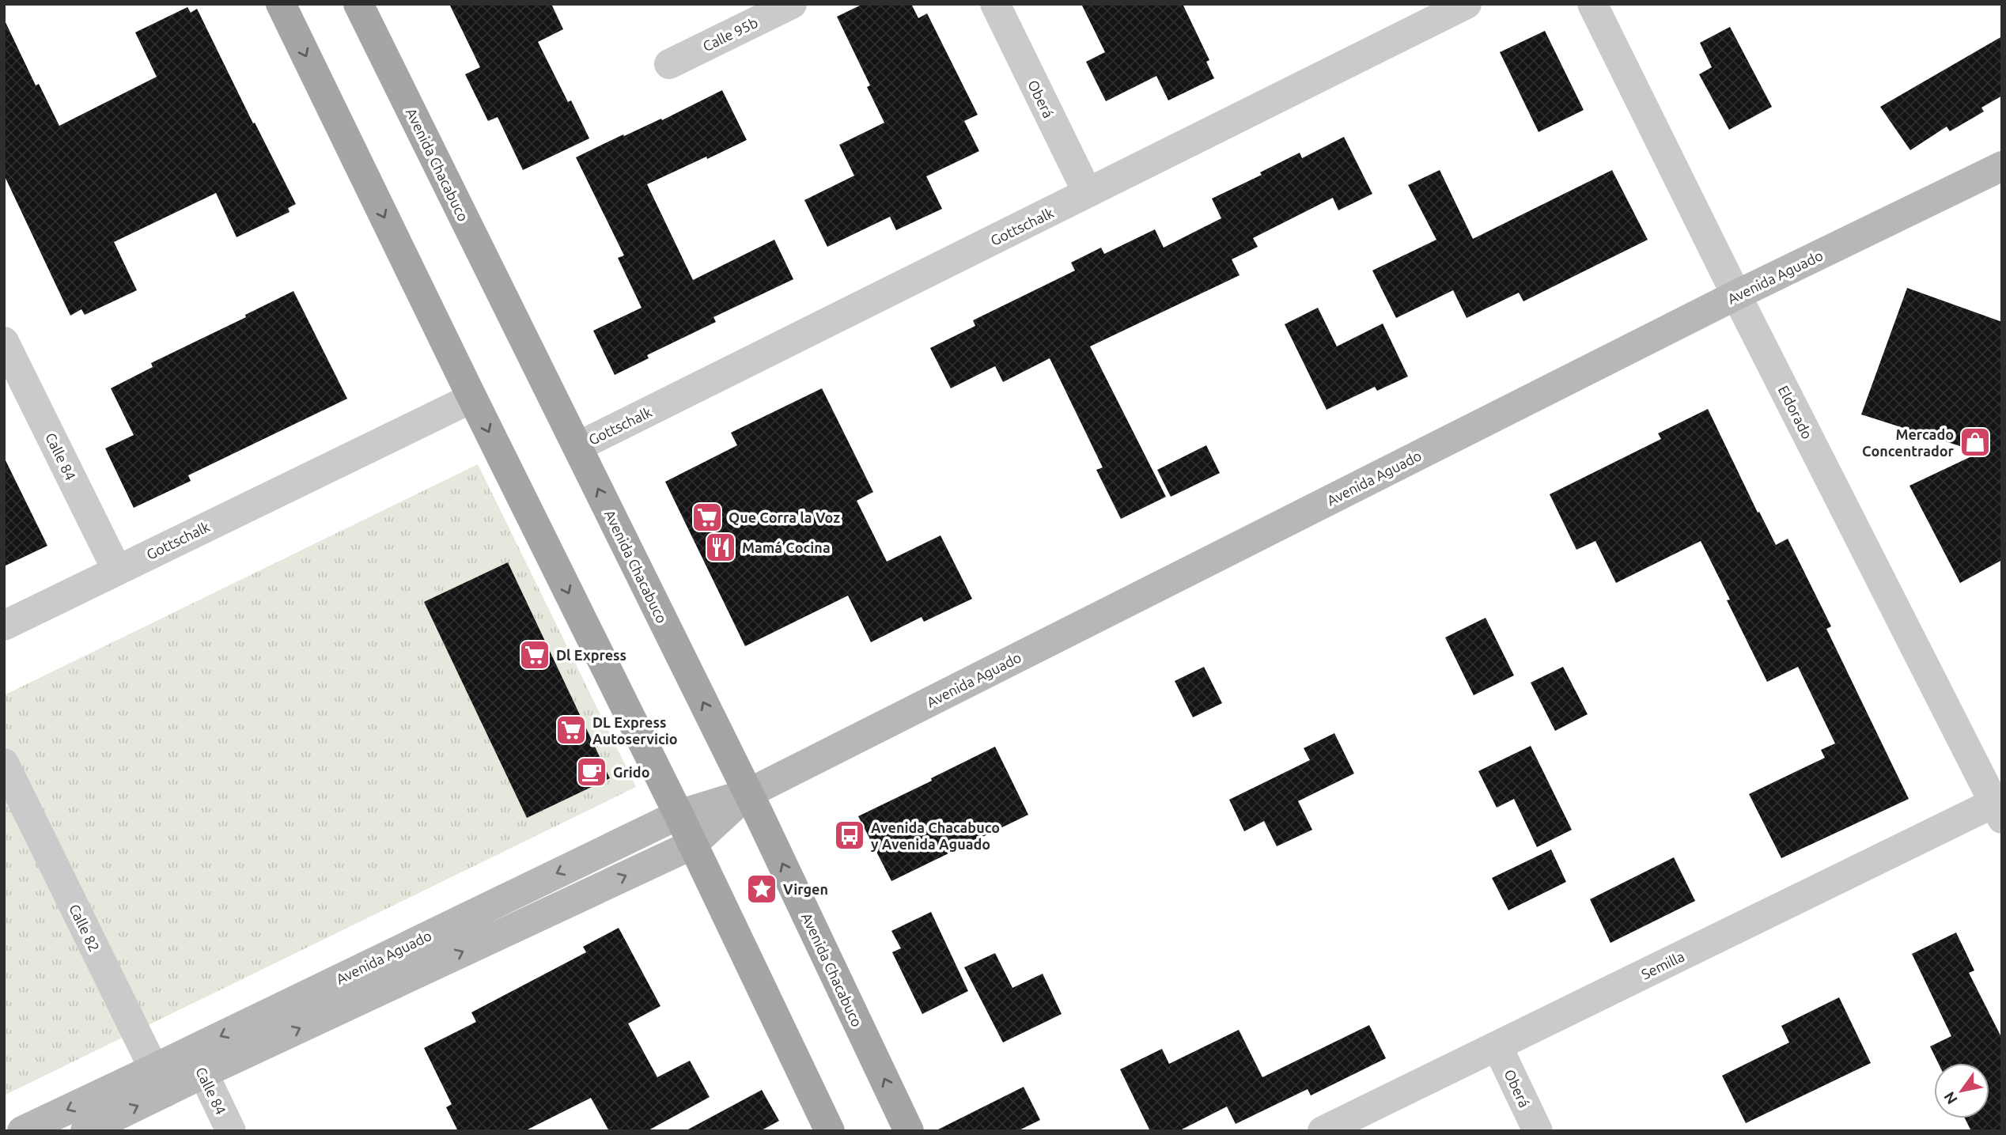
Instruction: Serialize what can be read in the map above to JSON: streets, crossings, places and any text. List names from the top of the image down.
{
  "streets": {
    "main road": ["Avenida Chacabuco", "Avenida Aguado"],
    "street": [
      "Calle 95b",
      "Oberá",
      "Gottschalk",
      "Eldorado",
      "Calle 84",
      "Calle 82",
      "Semilla"
    ]
  },
  "crossings": [
    ["Oberá", "Gottschalk"],
    ["Oberá", "Semilla"],
    ["Avenida Chacabuco", "Gottschalk"],
    ["Avenida Chacabuco", "Avenida Aguado"],
    ["Gottschalk", "Calle 84"],
    ["Avenida Aguado", "Eldorado"],
    ["Avenida Aguado", "Calle 84"],
    ["Avenida Aguado", "Calle 82"],
    ["Eldorado", "Semilla"]
  ],
  "places": {
    "shop": ["Mercado Concentrador"],
    "supermarket": ["Que Corra la Voz", "Dl Express", "DL Express Autoservicio"],
    "restaurant": ["Mamá Cocina"],
    "cafe": ["Grido"],
    "bus stop": ["Avenida Chacabuco y Avenida Aguado"],
    "place": ["Virgen"]
  },
  "north": "bottom left"
}
